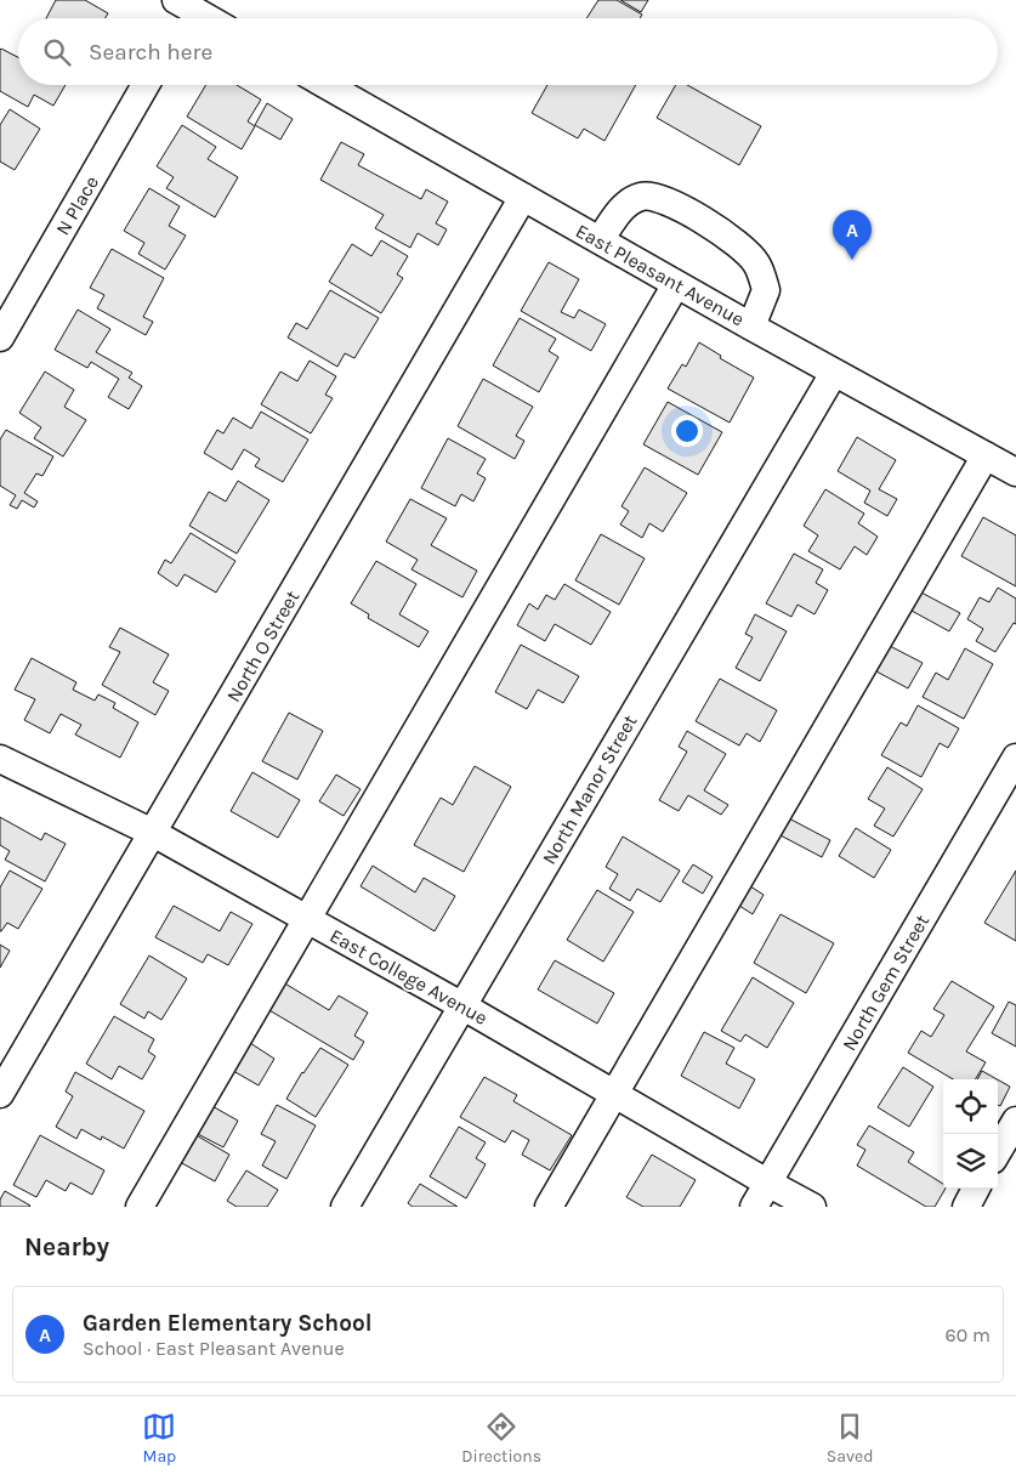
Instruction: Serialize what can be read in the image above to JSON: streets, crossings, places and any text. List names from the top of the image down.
{
  "streets": {
    "street": [
      "N Place",
      "East Pleasant Avenue",
      "North O Street",
      "North Manor Street",
      "East College Avenue",
      "North Gem Street"
    ]
  },
  "crossings": [
    ["East Pleasant Avenue", "North O Street"],
    ["East Pleasant Avenue", "North Manor Street"],
    ["North O Street", "East College Avenue"],
    ["North Manor Street", "East College Avenue"],
    ["East College Avenue", "North Gem Street"]
  ],
  "page": {
    "search": "Search here",
    "pins": "A",
    "heading": "Nearby",
    "list": [
      {
        "mark": "A",
        "name": "Garden Elementary School",
        "note": "School · East Pleasant Avenue",
        "value": "60 m"
      }
    ],
    "nav": ["Map", "Directions", "Saved"]
  }
}
